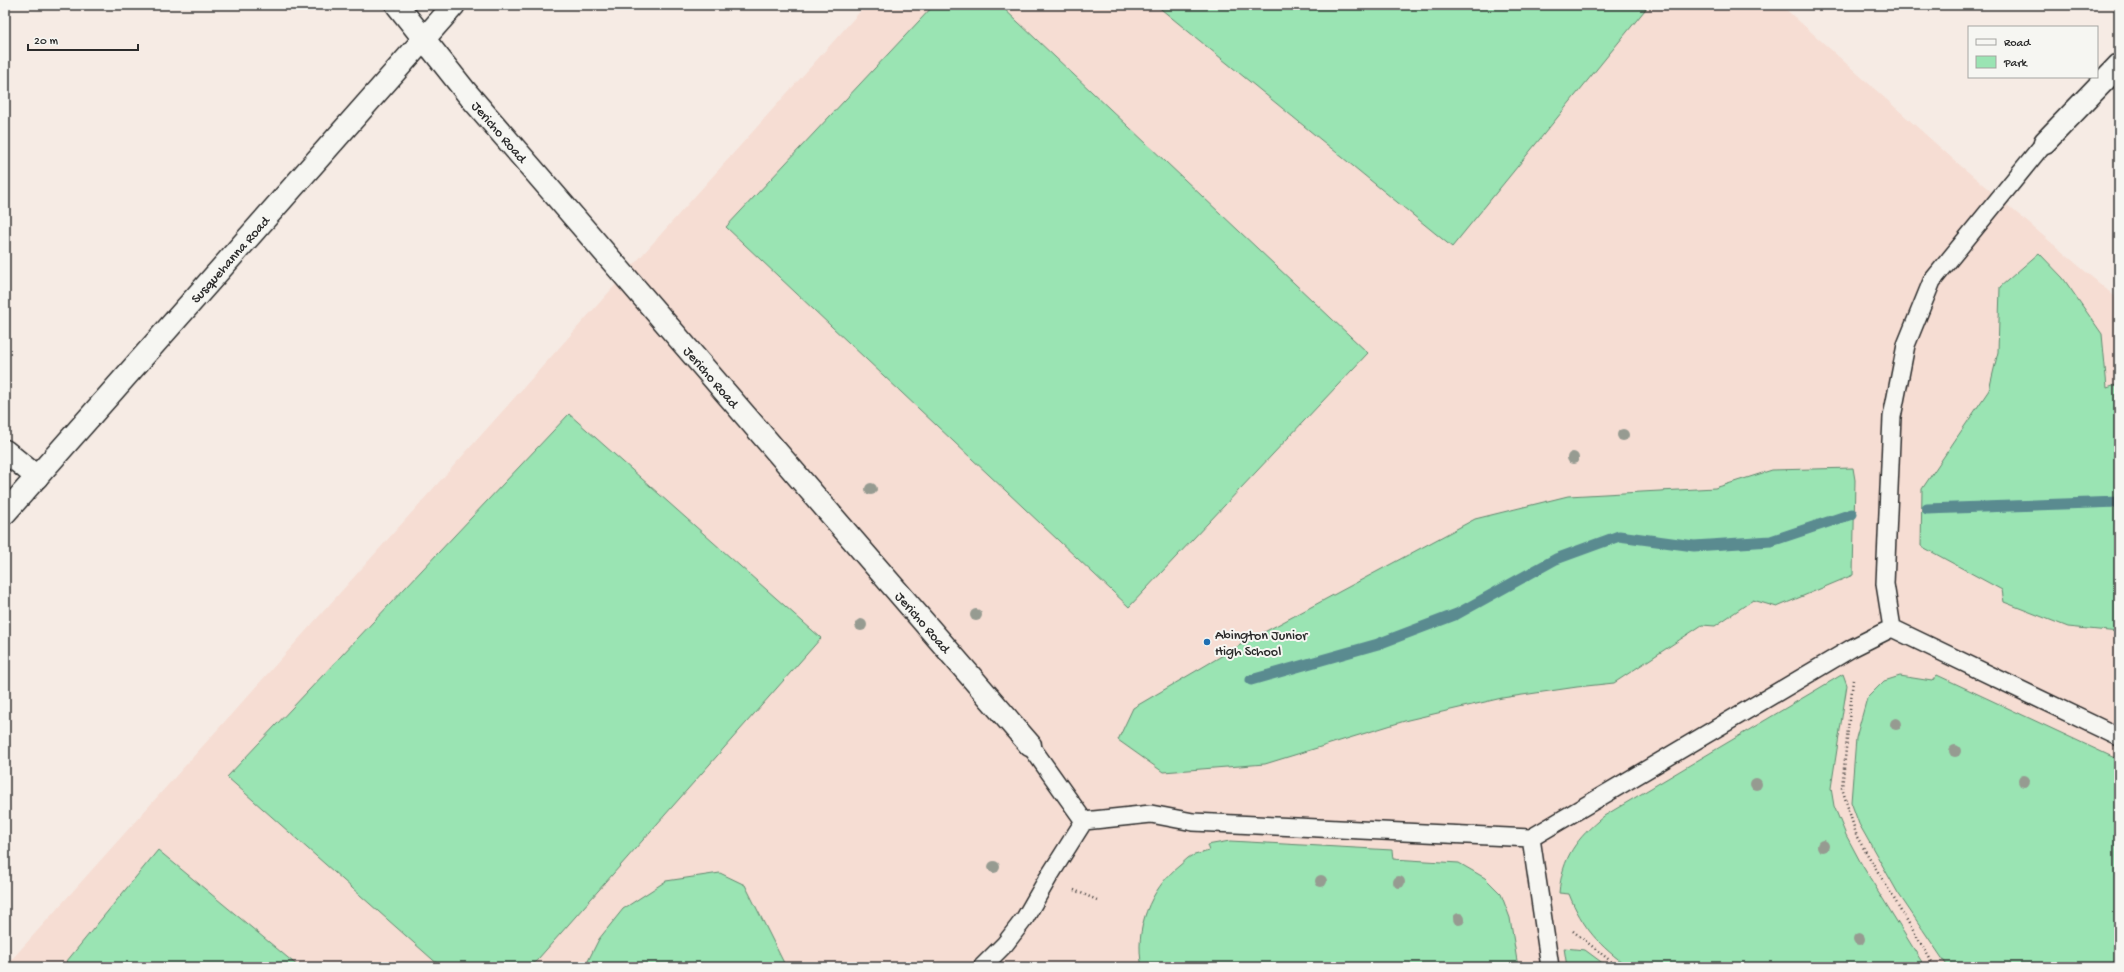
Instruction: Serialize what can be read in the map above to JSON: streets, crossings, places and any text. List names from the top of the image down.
{
  "streets": {
    "street": ["Jericho Road", "Susquehanna Road"]
  },
  "crossings": [
    ["Jericho Road", "Susquehanna Road"]
  ],
  "places": ["Abington Junior High School"],
  "legend": ["Road", "Park"],
  "scale_bar": "20 m"
}
